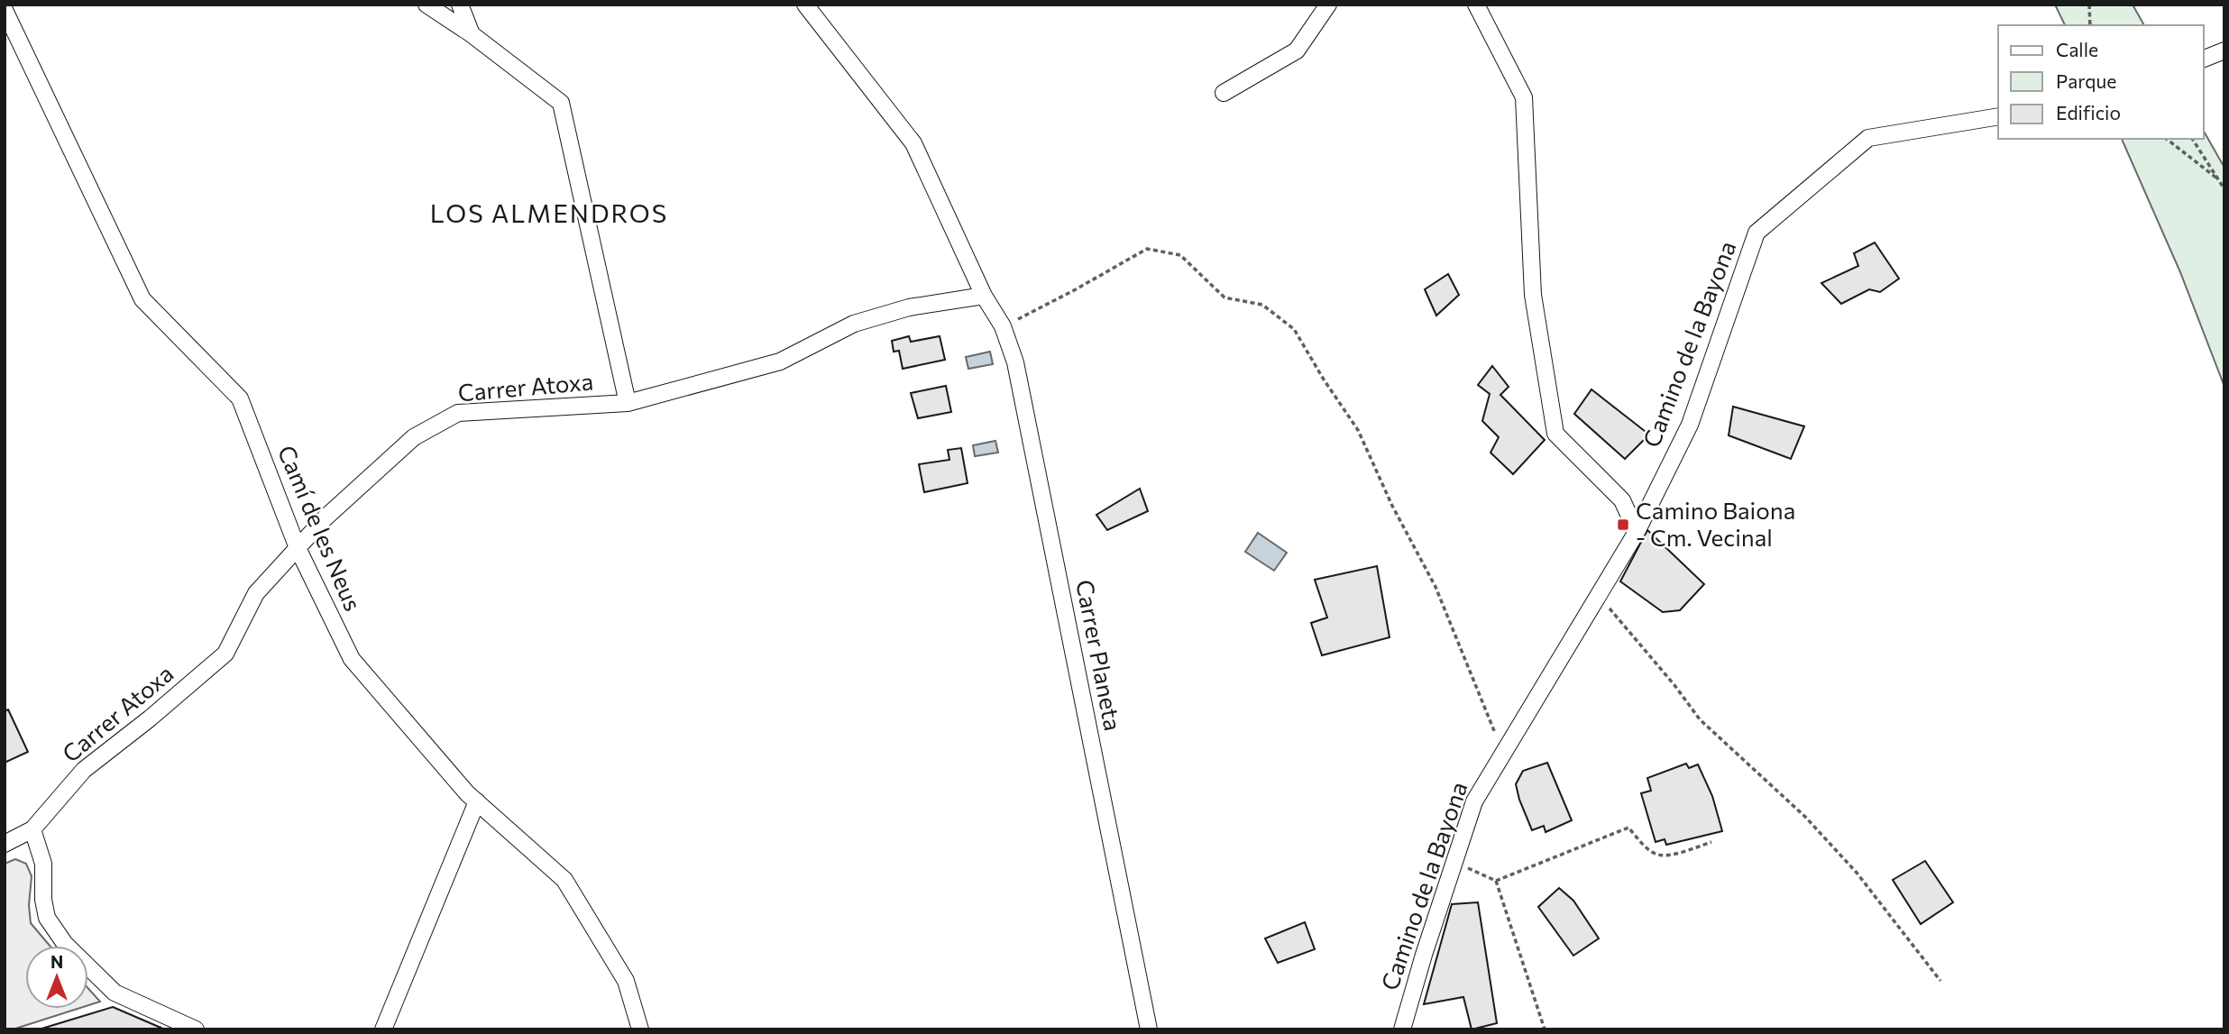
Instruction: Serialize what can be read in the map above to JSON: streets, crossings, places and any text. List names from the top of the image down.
{
  "streets": {
    "street": [
      "Camino de la Bayona",
      "Carrer Atoxa",
      "Camí de les Neus",
      "Carrer Planeta"
    ]
  },
  "crossings": [
    ["Carrer Atoxa", "Camí de les Neus"],
    ["Carrer Atoxa", "Carrer Planeta"]
  ],
  "districts": ["LOS ALMENDROS"],
  "places": {
    "transit": ["Camino Baiona - Cm. Vecinal"]
  },
  "legend": ["Calle", "Parque", "Edificio"],
  "north": "top"
}
